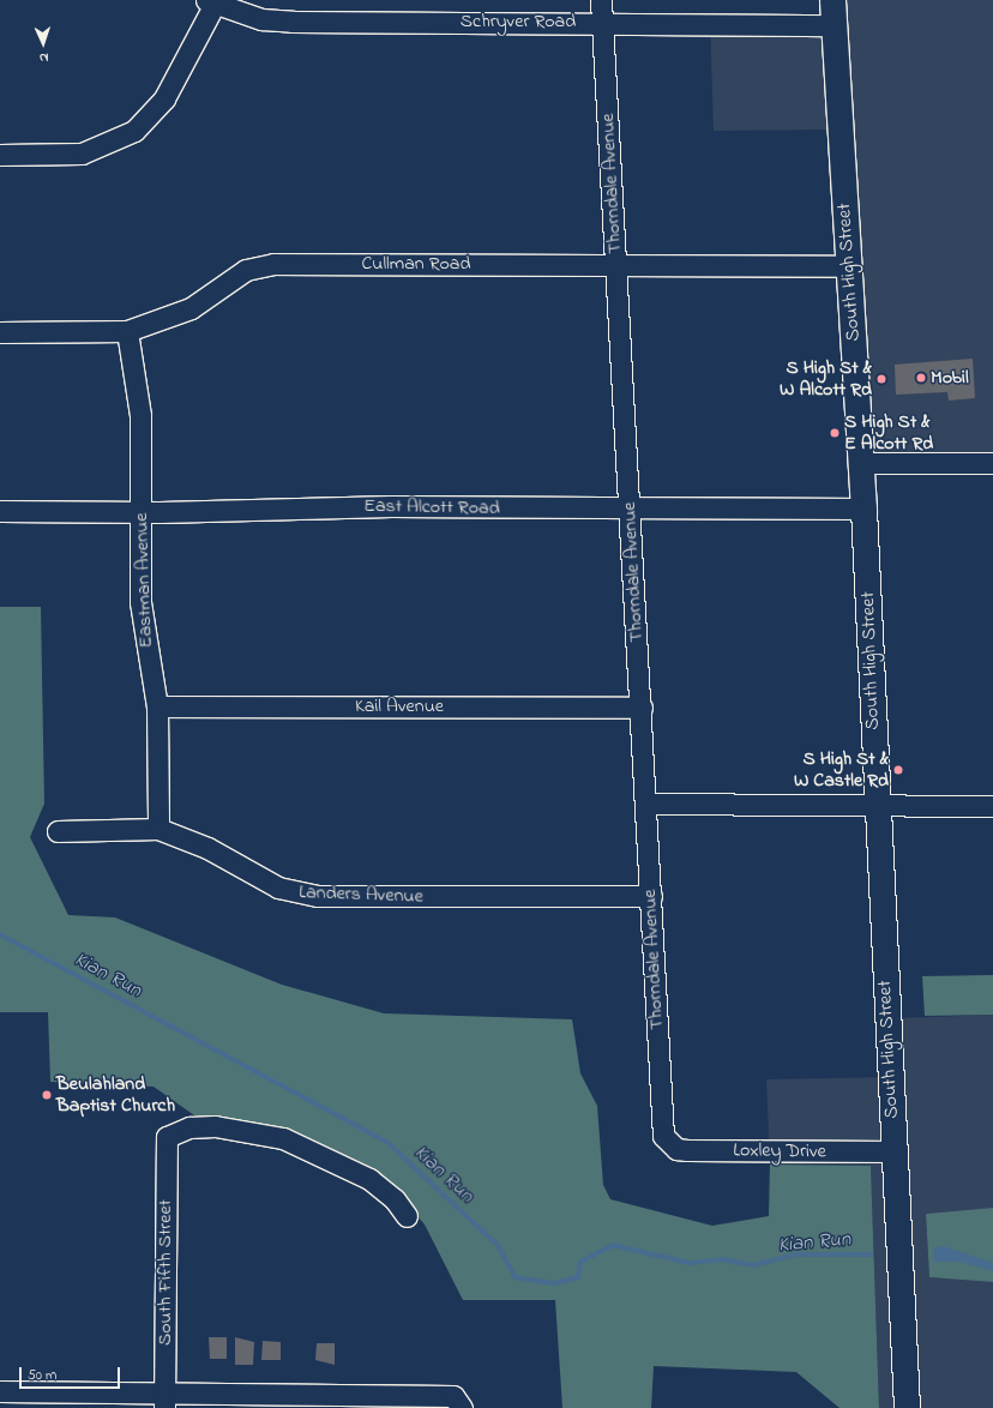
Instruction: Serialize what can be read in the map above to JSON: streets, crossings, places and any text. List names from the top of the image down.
{
  "streets": {
    "main road": ["South High Street"],
    "street": [
      "Schryver Road",
      "Thorndale Avenue",
      "Cullman Road",
      "East Alcott Road",
      "Eastman Avenue",
      "Kail Avenue",
      "Landers Avenue",
      "Loxley Drive",
      "South Fifth Street"
    ]
  },
  "crossings": [
    ["Schryver Road", "Thorndale Avenue"],
    ["Schryver Road", "South High Street"],
    ["Thorndale Avenue", "Cullman Road"],
    ["Thorndale Avenue", "East Alcott Road"],
    ["Thorndale Avenue", "Kail Avenue"],
    ["Thorndale Avenue", "Landers Avenue"],
    ["Thorndale Avenue", "Loxley Drive"],
    ["Cullman Road", "South High Street"],
    ["Cullman Road", "Eastman Avenue"],
    ["South High Street", "East Alcott Road"],
    ["South High Street", "Loxley Drive"],
    ["East Alcott Road", "Eastman Avenue"],
    ["Eastman Avenue", "Kail Avenue"],
    ["Eastman Avenue", "Landers Avenue"]
  ],
  "water": ["Kian Run"],
  "places": [
    "Mobil",
    "S High St & W Alcott Rd",
    "S High St & E Alcott Rd",
    "S High St & W Castle Rd",
    "Beulahland Baptist Church"
  ],
  "scale_bar": "50 m",
  "north": "bottom"
}
